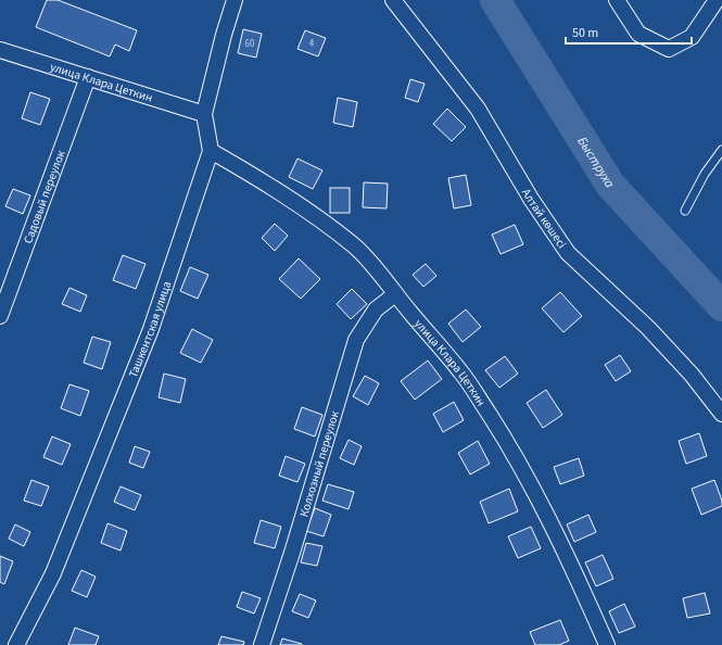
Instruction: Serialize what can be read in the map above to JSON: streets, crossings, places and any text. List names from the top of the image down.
{
  "streets": {
    "street": [
      "улица Клара Цеткин",
      "Садовый переулок",
      "Алтай көшесі",
      "Ташкентская улица",
      "Колхозный переулок"
    ]
  },
  "crossings": [
    ["улица Клара Цеткин", "Садовый переулок"],
    ["улица Клара Цеткин", "Ташкентская улица"],
    ["улица Клара Цеткин", "Колхозный переулок"]
  ],
  "water": ["Быструха"],
  "house_numbers": ["60", "4"],
  "scale_bar": "50 m"
}
